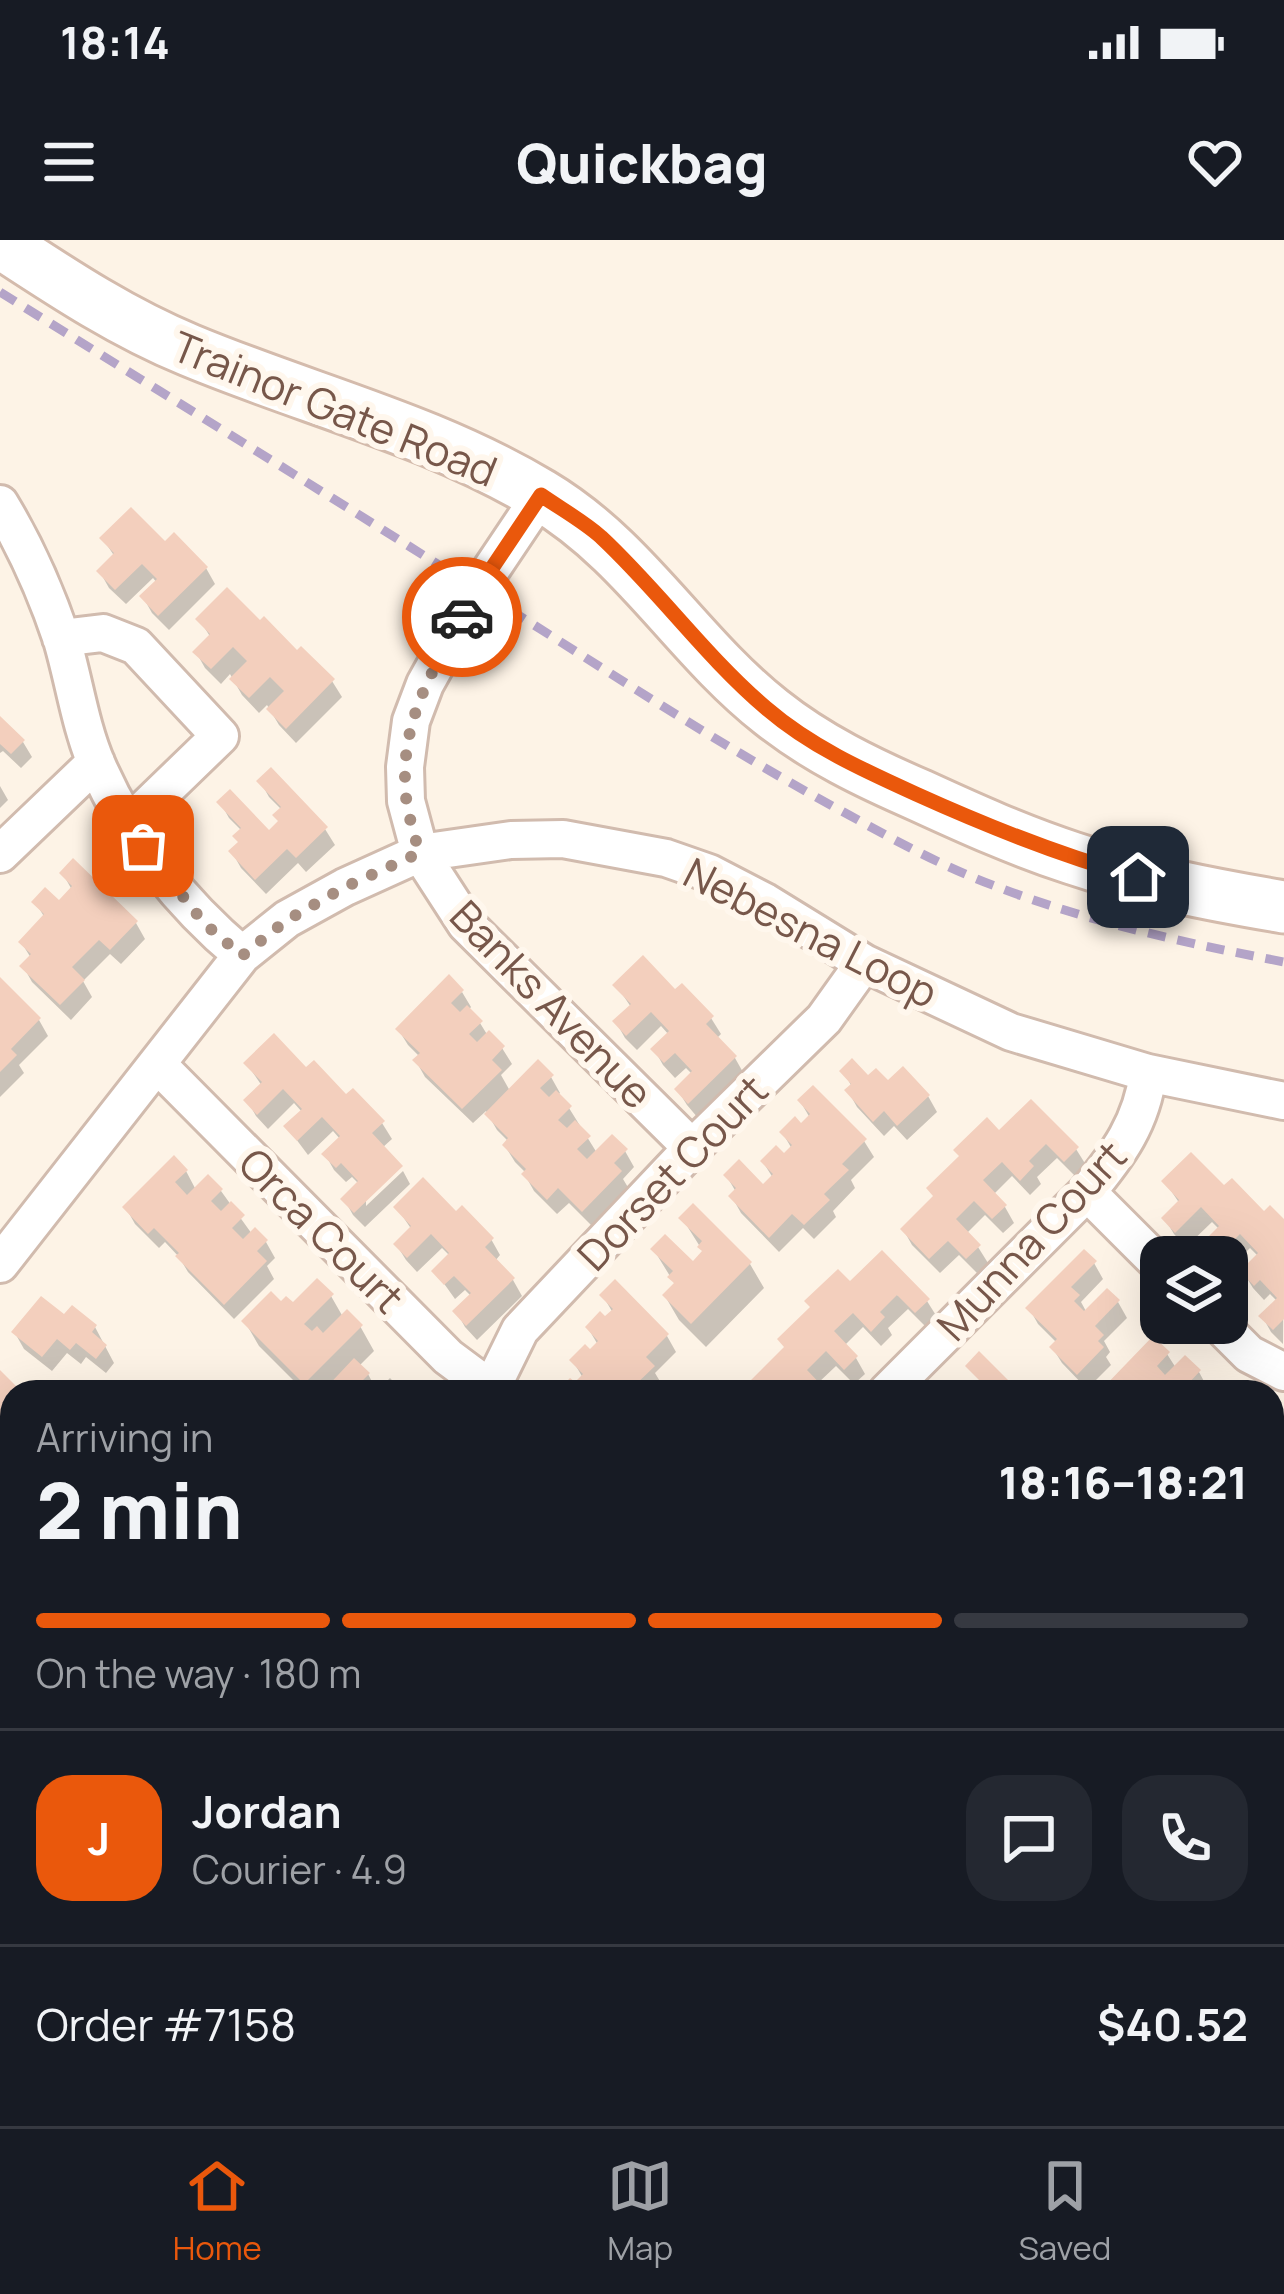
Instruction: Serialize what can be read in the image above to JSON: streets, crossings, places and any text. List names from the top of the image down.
{
  "streets": {
    "main road": ["Trainor Gate Road"],
    "street": [
      "Nebesna Loop",
      "Banks Avenue",
      "Dorset Court",
      "Orca Court",
      "Munna Court"
    ]
  },
  "crossings": [
    ["Nebesna Loop", "Banks Avenue"],
    ["Nebesna Loop", "Dorset Court"],
    ["Nebesna Loop", "Orca Court"],
    ["Nebesna Loop", "Munna Court"],
    ["Banks Avenue", "Dorset Court"]
  ],
  "page": {
    "status": "18:14",
    "header": "Quickbag",
    "heading": ["2 min", "Arriving in", "18:16–18:21"],
    "panel": [
      "Jordan",
      "Courier · 4.9",
      "Order #7158",
      "$40.52"
    ],
    "bar": "On the way · 180 m",
    "round": "J",
    "tabs": ["Home", "Map", "Saved"]
  }
}
